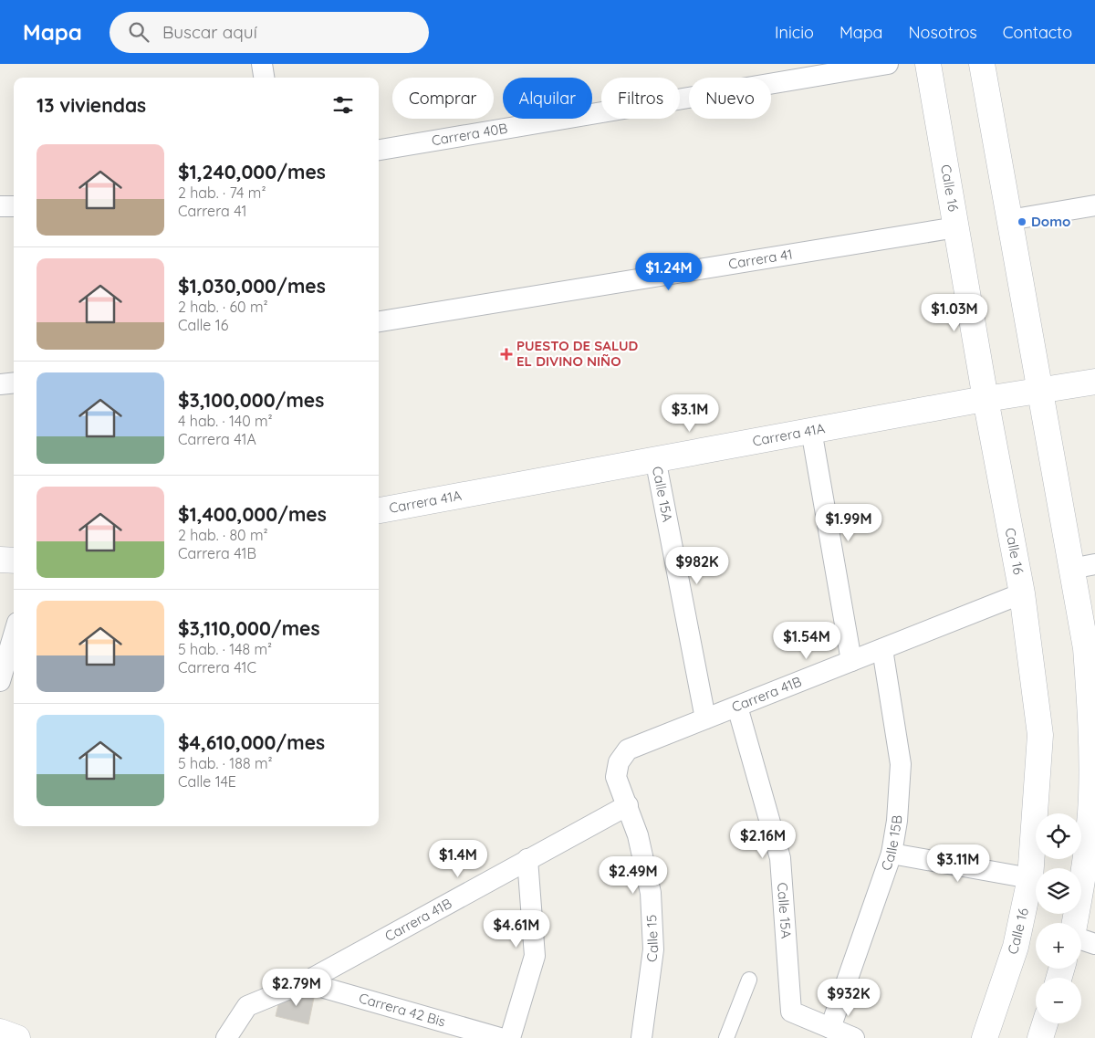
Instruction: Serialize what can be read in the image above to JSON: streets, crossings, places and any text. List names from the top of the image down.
{
  "streets": {
    "street": [
      "Carrera 40B",
      "Calle 16",
      "Carrera 41",
      "Carrera 41A",
      "Calle 15A",
      "Carrera 41B",
      "Calle 15B",
      "Calle 15",
      "Carrera 42 Bis"
    ]
  },
  "crossings": [
    ["Calle 16", "Carrera 41"],
    ["Calle 16", "Carrera 41A"],
    ["Calle 16", "Carrera 41B"],
    ["Carrera 41A", "Calle 15A"],
    ["Calle 15A", "Carrera 41B"],
    ["Calle 15A", "Calle 15B"],
    ["Carrera 41B", "Calle 15B"],
    ["Carrera 41B", "Calle 15"],
    ["Carrera 41B", "Carrera 42 Bis"]
  ],
  "places": {
    "other": ["Domo"],
    "health": ["PUESTO DE SALUD EL DIVINO NIÑO"]
  },
  "page": {
    "header": "Mapa",
    "search": "Buscar aquí",
    "nav": [
      "Inicio",
      "Mapa",
      "Nosotros",
      "Contacto"
    ],
    "chip": [
      "Comprar",
      "Alquilar",
      "Filtros",
      "Nuevo"
    ],
    "heading": "13 viviendas",
    "list": [
      {
        "name": "$1,240,000/mes",
        "note": "2 hab. · 74 m² · Carrera 41"
      },
      {
        "name": "$1,030,000/mes",
        "note": "2 hab. · 60 m² · Calle 16"
      },
      {
        "name": "$3,100,000/mes",
        "note": "4 hab. · 140 m² · Carrera 41A"
      },
      {
        "name": "$1,400,000/mes",
        "note": "2 hab. · 80 m² · Carrera 41B"
      },
      {
        "name": "$3,110,000/mes",
        "note": "5 hab. · 148 m² · Carrera 41C"
      },
      {
        "name": "$4,610,000/mes",
        "note": "5 hab. · 188 m² · Calle 14E"
      }
    ],
    "price": [
      "$1.24M",
      "$1.03M",
      "$3.1M",
      "$1.99M",
      "$982K",
      "$1.54M",
      "$2.16M",
      "$1.4M",
      "$3.11M",
      "$2.49M",
      "$4.61M",
      "$2.79M",
      "$932K"
    ],
    "map_buttons": ["+", "−"]
  }
}
